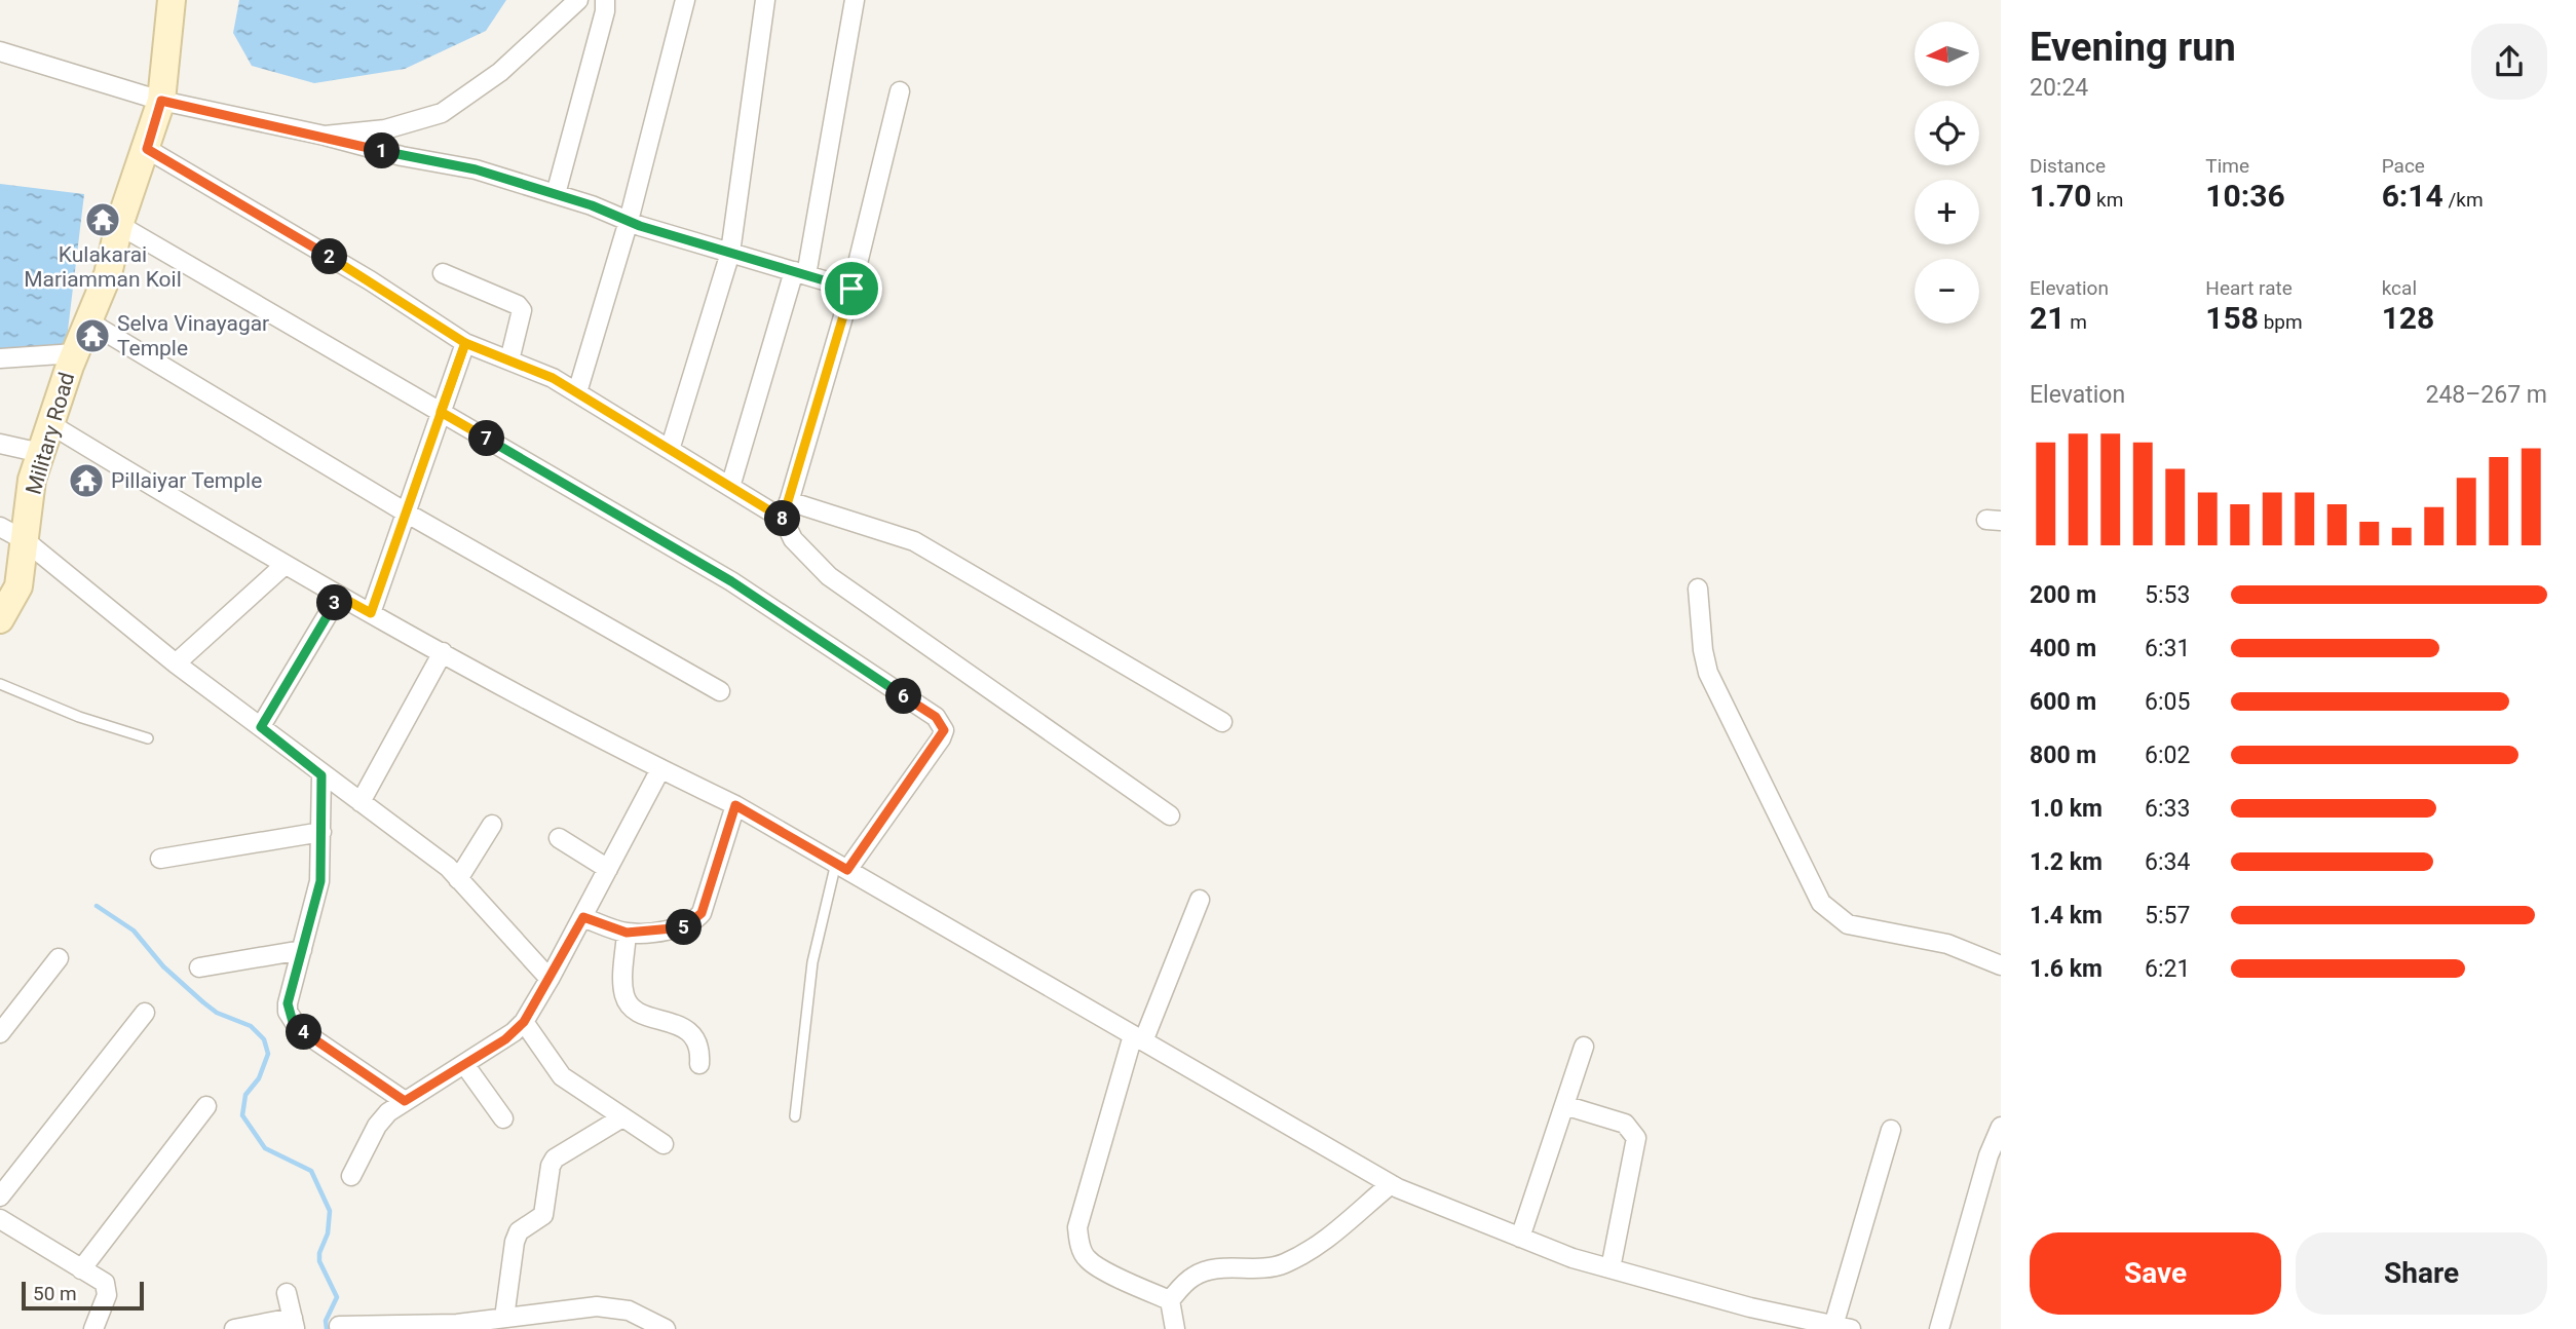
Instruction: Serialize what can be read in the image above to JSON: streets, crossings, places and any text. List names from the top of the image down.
{
  "streets": {
    "main road": ["Military Road"]
  },
  "places": {
    "temple": ["Kulakarai Mariamman Koil", "Selva Vinayagar Temple", "Pillaiyar Temple"]
  },
  "scale_bar": "50 m",
  "north": "left",
  "page": {
    "heading": ["Evening run", "20:24"],
    "map_buttons": ["+", "−"],
    "stats": [
      ["Distance", "1.70 km"],
      ["Time", "10:36"],
      ["Pace", "6:14 /km"],
      ["Elevation", "21 m"],
      ["Heart rate", "158 bpm"],
      ["kcal", "128"]
    ],
    "pins": [
      "1",
      "2",
      "7",
      "8",
      "3",
      "6",
      "5",
      "4"
    ],
    "chart": ["Elevation", "248–267 m"],
    "list": [
      {
        "name": "200 m",
        "note": "5:53"
      },
      {
        "name": "400 m",
        "note": "6:31"
      },
      {
        "name": "600 m",
        "note": "6:05"
      },
      {
        "name": "800 m",
        "note": "6:02"
      },
      {
        "name": "1.0 km",
        "note": "6:33"
      },
      {
        "name": "1.2 km",
        "note": "6:34"
      },
      {
        "name": "1.4 km",
        "note": "5:57"
      },
      {
        "name": "1.6 km",
        "note": "6:21"
      }
    ],
    "buttons": ["Save", "Share"],
    "scale": "50 m"
  }
}
